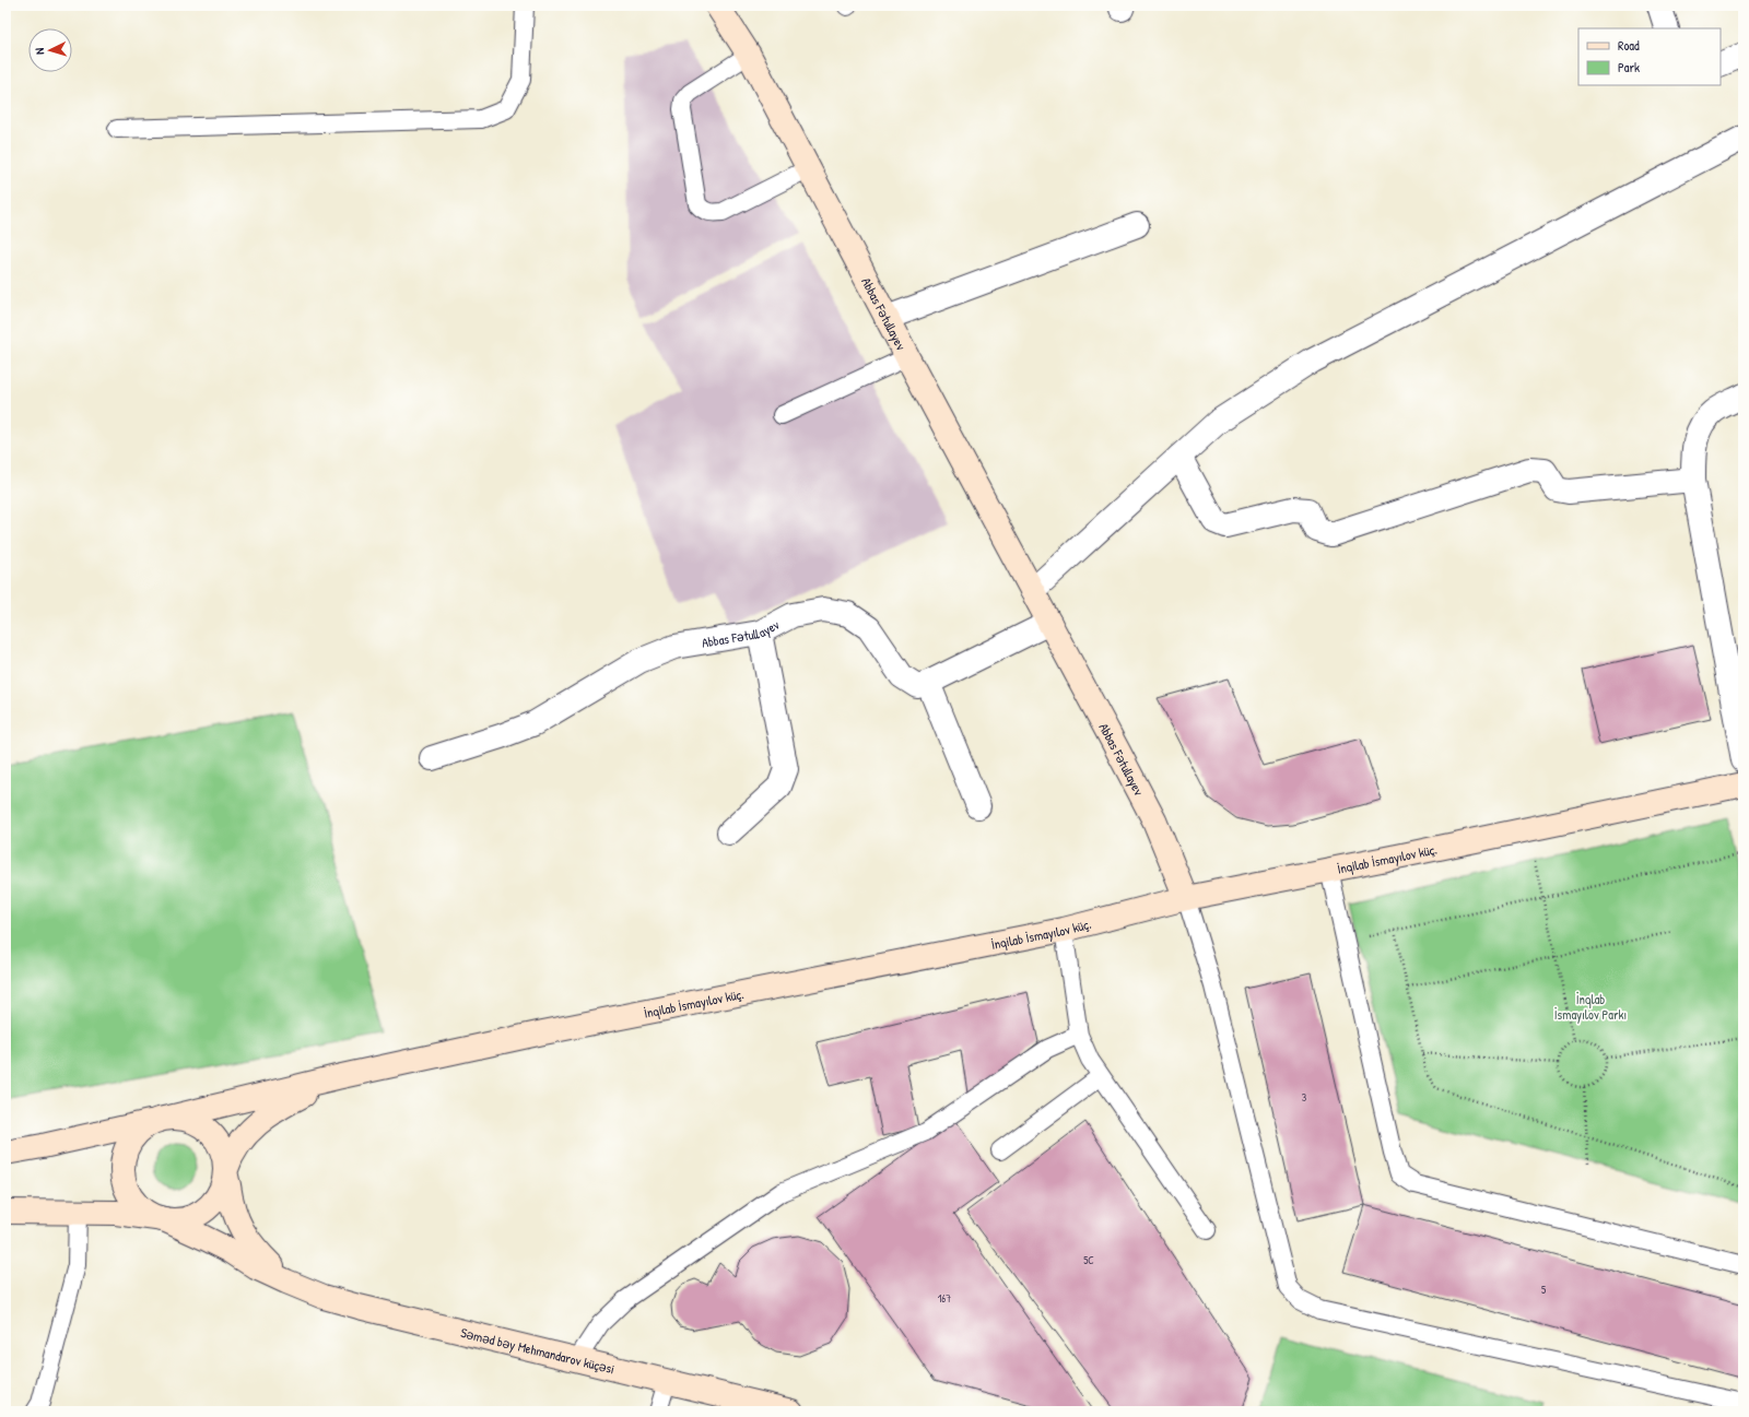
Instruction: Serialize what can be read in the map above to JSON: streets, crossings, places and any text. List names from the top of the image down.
{
  "streets": {
    "main road": ["Abbas Fətullayev", "İnqilab İsmayılov küç.", "Səməd bəy Mehmandarov küçəsi"]
  },
  "crossings": [
    ["Abbas Fətullayev", "İnqilab İsmayılov küç."]
  ],
  "parks": ["İnqlab İsmayılov Parkı"],
  "house_numbers": [
    "3",
    "5C",
    "5",
    "167"
  ],
  "legend": ["Road", "Park"],
  "north": "left"
}
